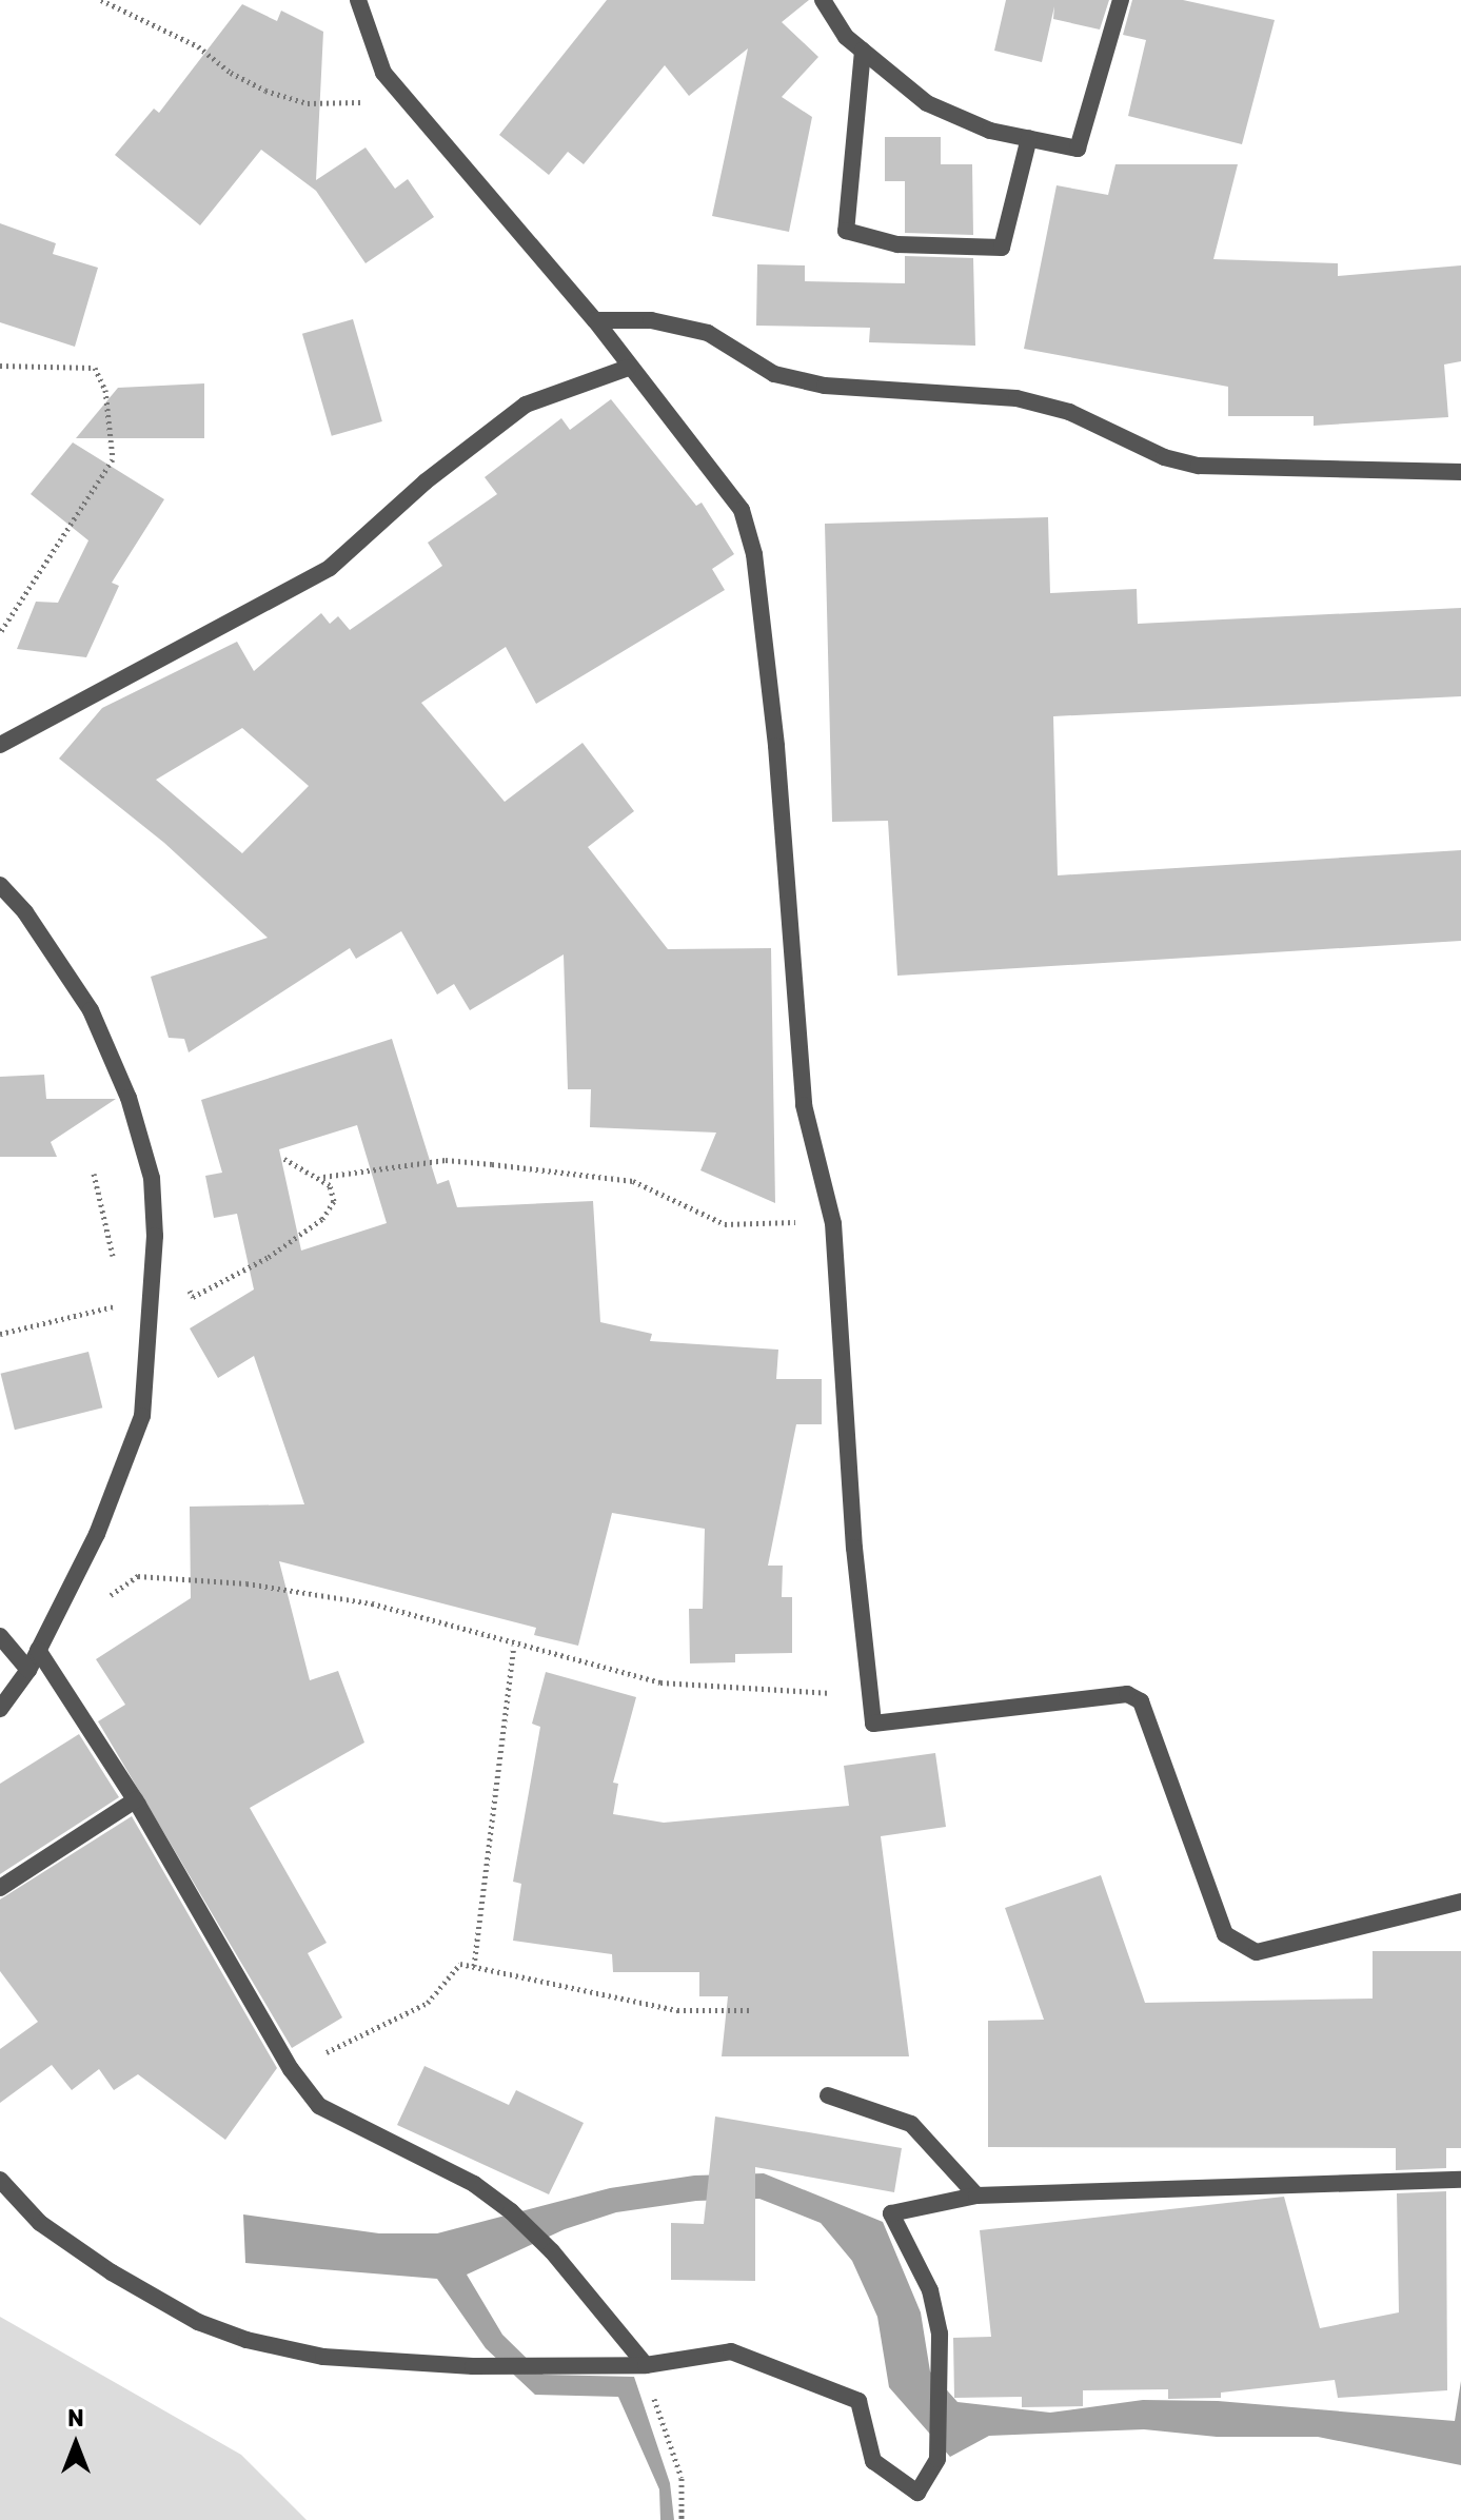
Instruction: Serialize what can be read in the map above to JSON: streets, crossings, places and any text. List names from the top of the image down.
{
  "north": "top"
}
